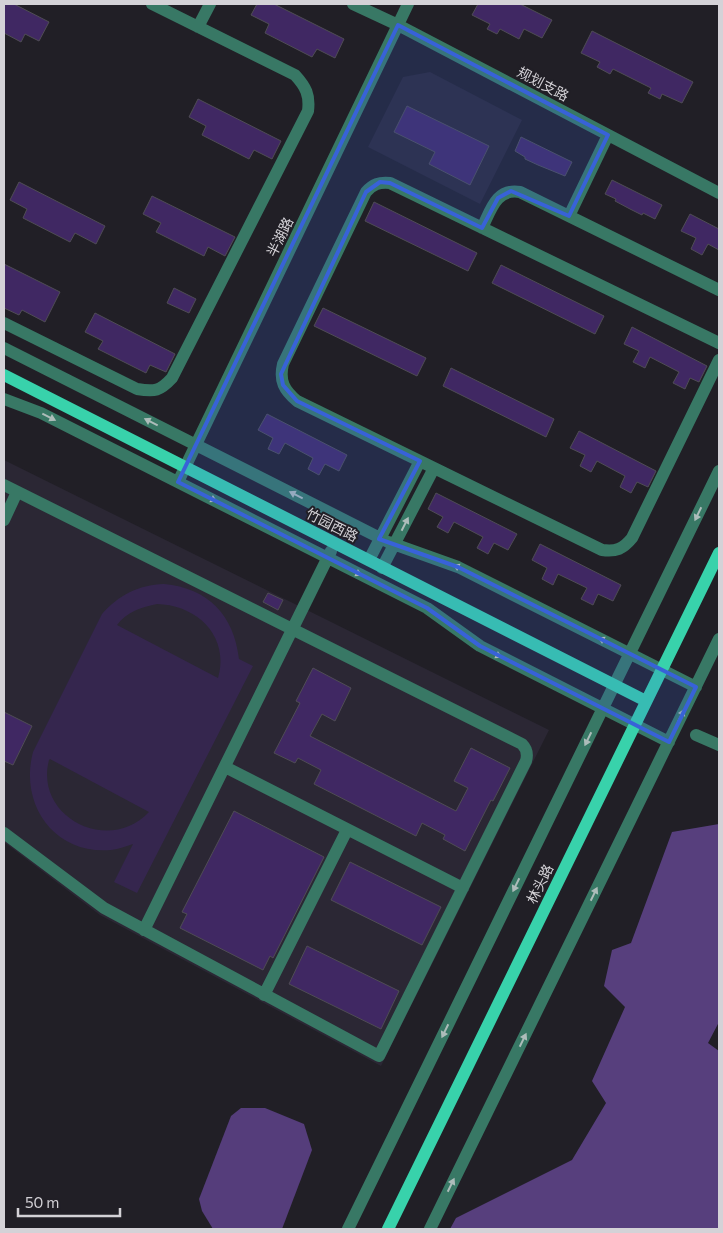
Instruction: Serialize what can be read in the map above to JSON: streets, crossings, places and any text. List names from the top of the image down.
{
  "streets": {
    "main road": ["竹园西路", "林头路"],
    "street": ["规划支路", "半湖路"]
  },
  "crossings": [
    ["规划支路", "半湖路"],
    ["半湖路", "竹园西路"],
    ["竹园西路", "林头路"]
  ],
  "scale_bar": "50 m"
}
